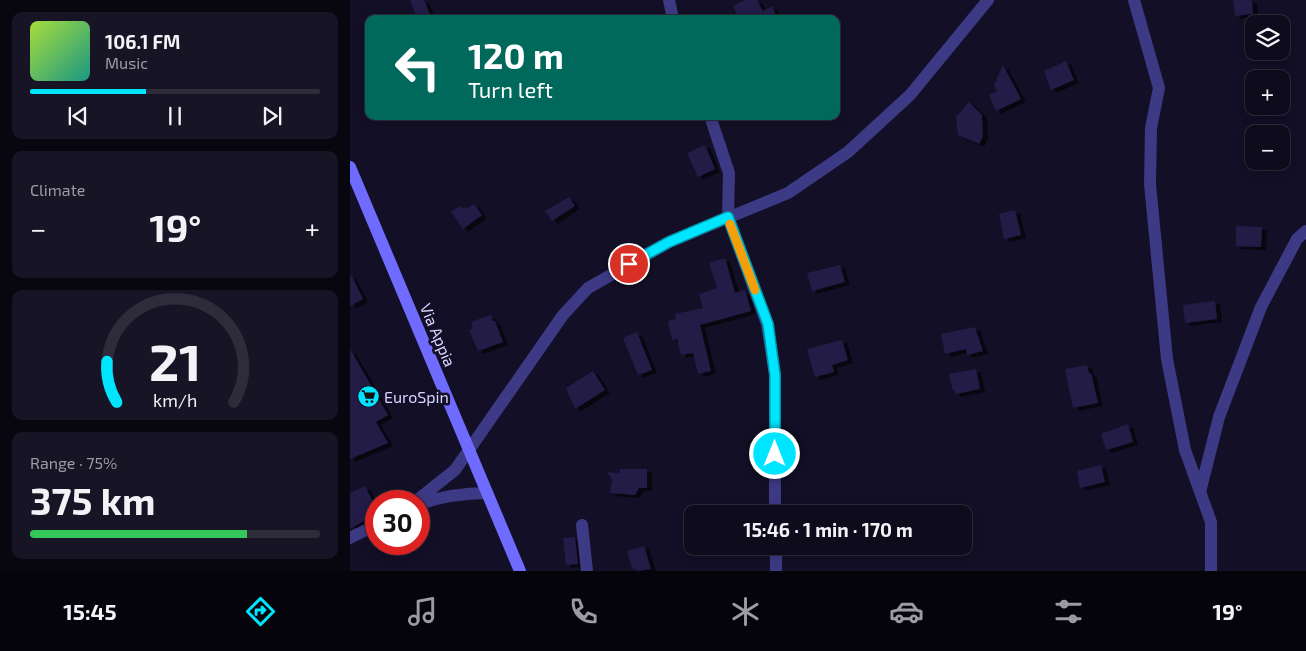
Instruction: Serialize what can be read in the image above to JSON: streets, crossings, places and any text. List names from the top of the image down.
{
  "streets": {
    "main road": ["Via Appia"]
  },
  "places": {
    "supermarket": ["EuroSpin"]
  },
  "page": {
    "map_buttons": ["+", "−"],
    "turn": ["120 m", "Turn left"],
    "song": ["106.1 FM", "Music"],
    "tile": [
      "Climate",
      ["Range · 75%", "375 km"]
    ],
    "heat": ["−", "19°", "+"],
    "limit": "30",
    "trip": "15:46 · 1 min · 170 m",
    "tabs": ["15:45", "19°"],
    "gauge": ["21", "km/h"]
  }
}
